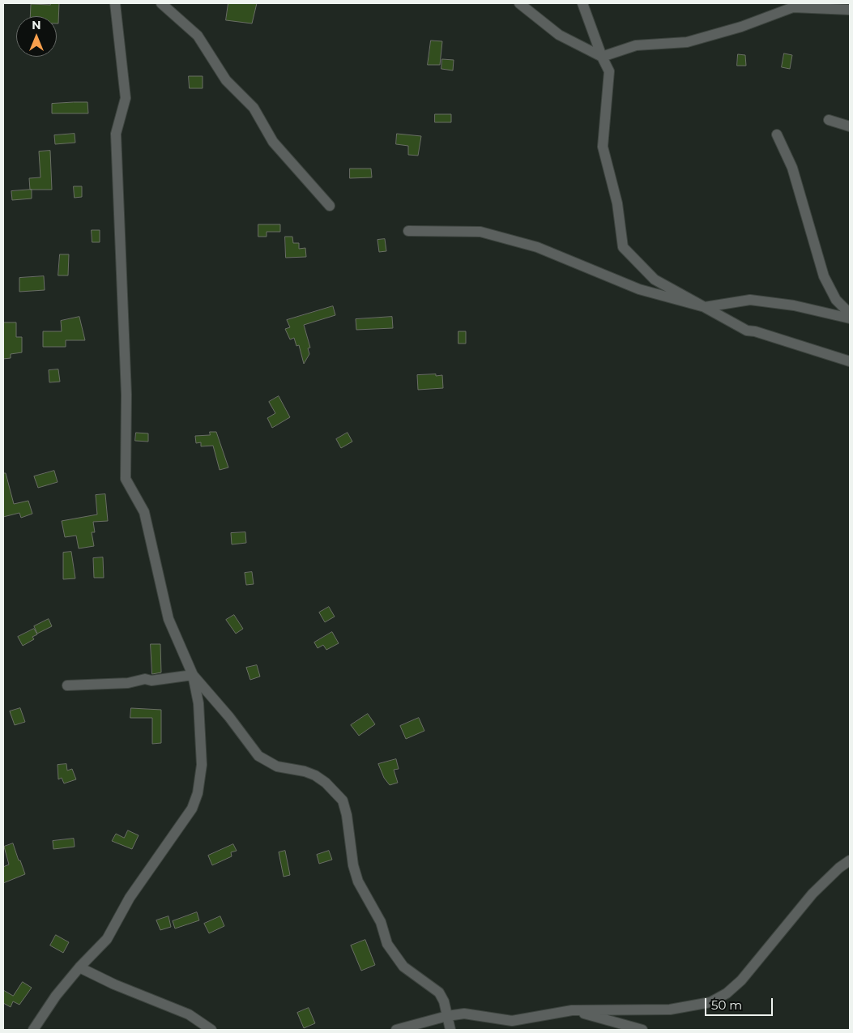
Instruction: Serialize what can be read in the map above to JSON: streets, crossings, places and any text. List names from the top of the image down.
{
  "scale_bar": "50 m",
  "north": "top"
}
